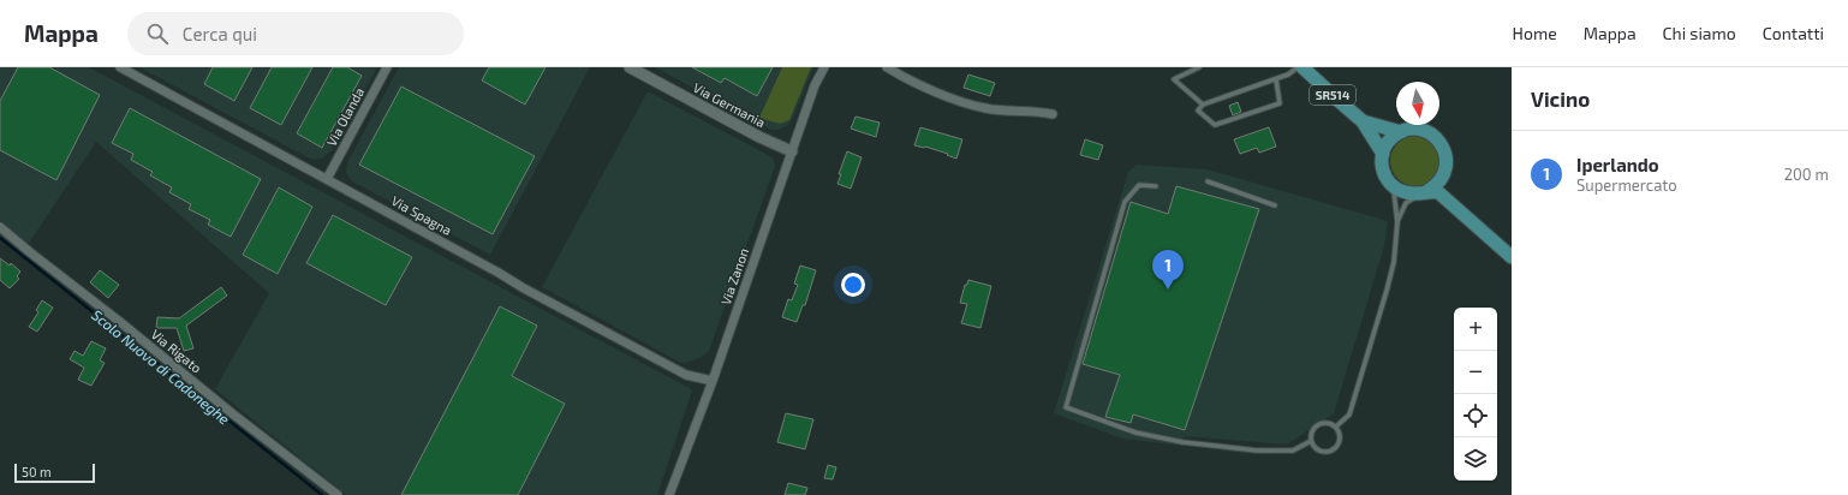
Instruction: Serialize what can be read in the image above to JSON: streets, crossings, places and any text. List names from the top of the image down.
{
  "streets": {
    "main road": ["SR514"],
    "street": [
      "Via Germania",
      "Via Olanda",
      "Via Spagna",
      "Via Zanon",
      "Via Rigato"
    ]
  },
  "crossings": [
    ["Via Germania", "Via Zanon"],
    ["Via Olanda", "Via Spagna"],
    ["Via Spagna", "Via Zanon"]
  ],
  "water": ["Scolo Nuovo di Cadoneghe"],
  "scale_bar": "50 m",
  "north": "bottom",
  "page": {
    "header": "Mappa",
    "search": "Cerca qui",
    "nav": [
      "Home",
      "Mappa",
      "Chi siamo",
      "Contatti"
    ],
    "heading": "Vicino",
    "list": [
      {
        "mark": "1",
        "name": "Iperlando",
        "note": "Supermercato",
        "value": "200 m"
      }
    ],
    "pins": "1",
    "map_buttons": ["+", "−"],
    "scale": "50 m"
  }
}
